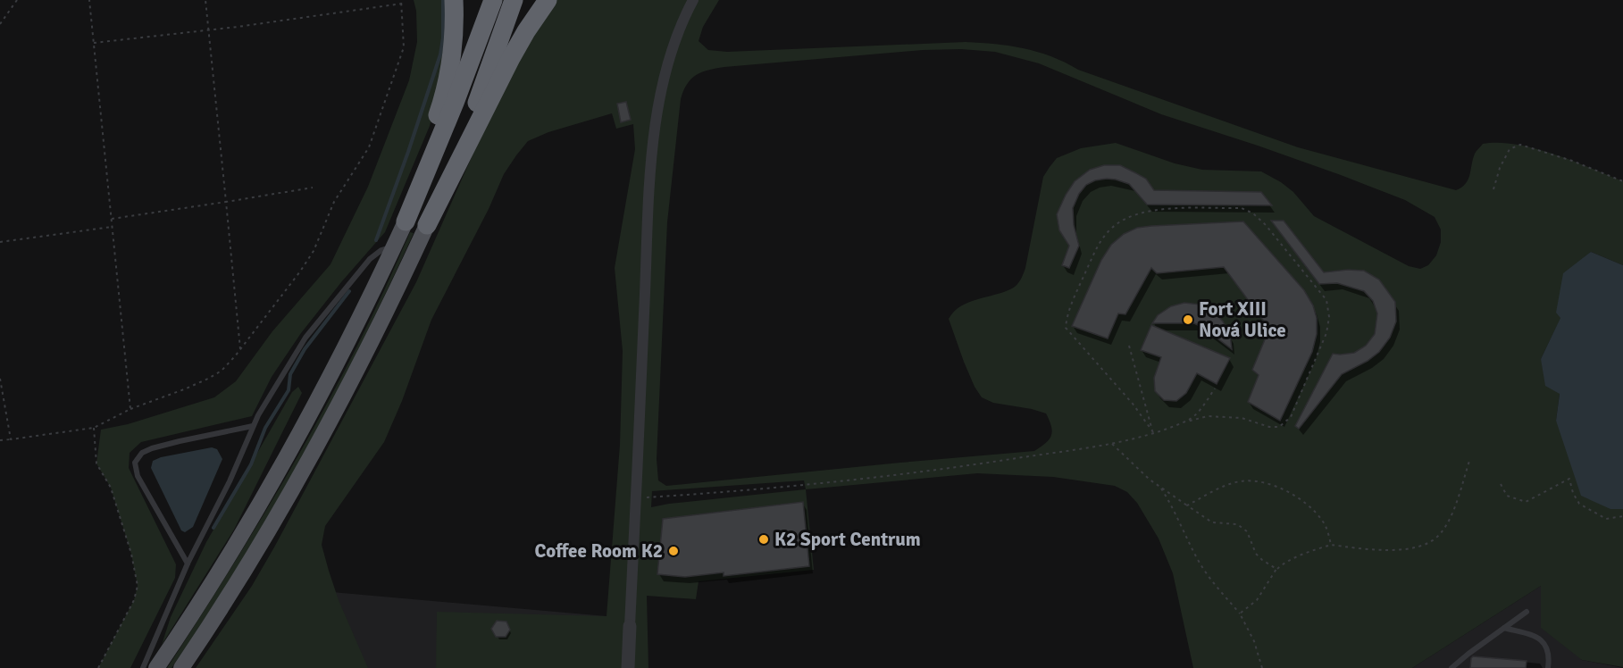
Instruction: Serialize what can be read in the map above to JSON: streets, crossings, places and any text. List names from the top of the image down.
{
  "places": ["Fort XIII Nová Ulice", "K2 Sport Centrum", "Coffee Room K2"]
}
